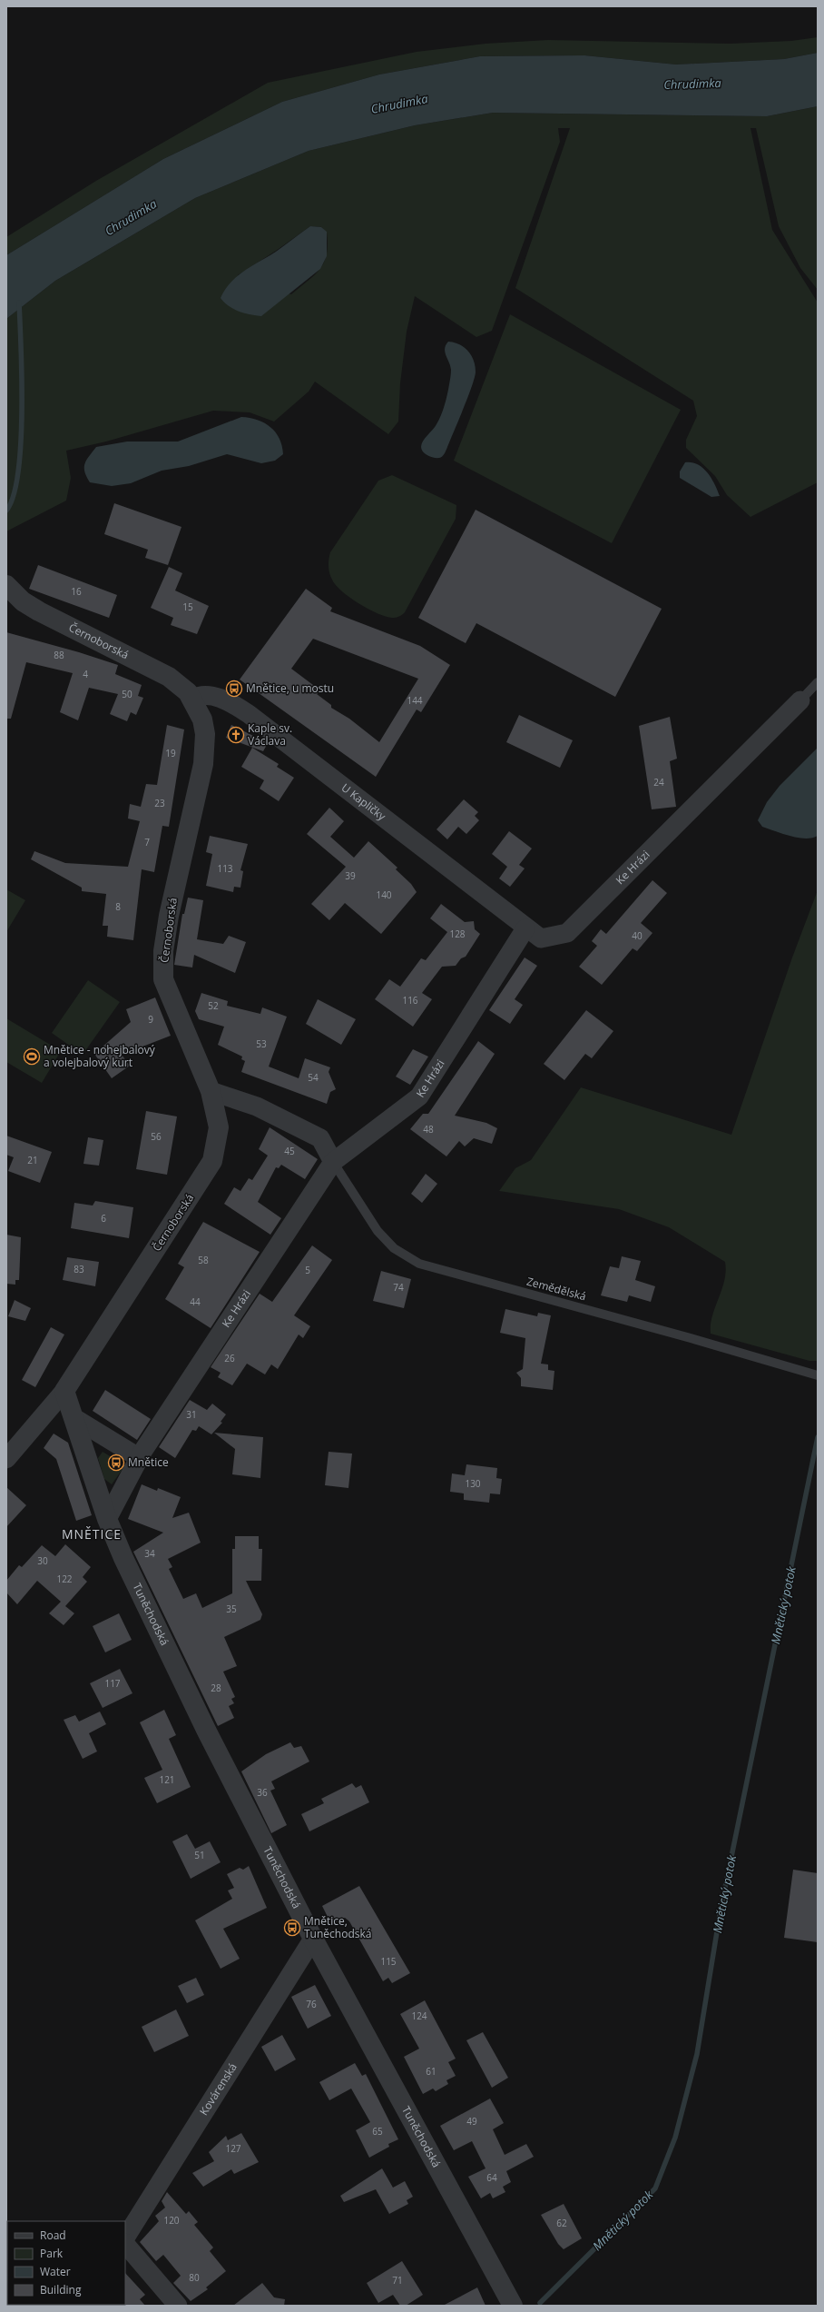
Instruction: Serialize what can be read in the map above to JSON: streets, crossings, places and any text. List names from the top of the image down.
{
  "streets": {
    "street": [
      "Černoborská",
      "U Kapličky",
      "Ke Hrázi",
      "Tuněchodská",
      "Kovárenská"
    ],
    "lane": ["Zemědělská"]
  },
  "crossings": [
    ["Černoborská", "U Kapličky"],
    ["U Kapličky", "Ke Hrázi"],
    ["Ke Hrázi", "Zemědělská"],
    ["Ke Hrázi", "Tuněchodská"],
    ["Tuněchodská", "Kovárenská"]
  ],
  "districts": ["MNĚTICE"],
  "water": ["Chrudimka", "Mnětický potok"],
  "places": {
    "bus stop": ["Mnětice, u mostu", "Mnětice", "Mnětice, Tuněchodská"],
    "church": ["Kaple sv. Václava"],
    "sports": ["Mnětice - nohejbalový a volejbalový kurt"]
  },
  "house_numbers": [
    "16",
    "15",
    "88",
    "4",
    "50",
    "144",
    "19",
    "24",
    "23",
    "7",
    "113",
    "39",
    "140",
    "8",
    "128",
    "40",
    "116",
    "52",
    "9",
    "53",
    "54",
    "48",
    "56",
    "45",
    "21",
    "6",
    "58",
    "83",
    "5",
    "74",
    "44",
    "26",
    "31",
    "130",
    "34",
    "30",
    "122",
    "35",
    "117",
    "28",
    "121",
    "36",
    "51",
    "115",
    "76",
    "124",
    "61",
    "49",
    "65",
    "127",
    "64",
    "120",
    "62",
    "80",
    "71"
  ],
  "legend": [
    "Road",
    "Park",
    "Water",
    "Building"
  ]
}
